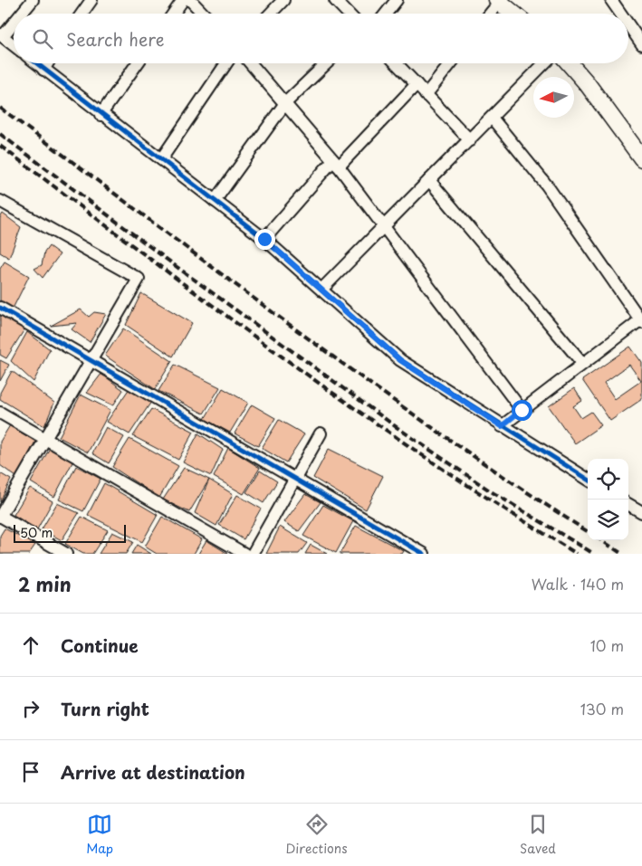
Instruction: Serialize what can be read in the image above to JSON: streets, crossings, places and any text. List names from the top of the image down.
{
  "scale_bar": "50 m",
  "north": "left",
  "page": {
    "search": "Search here",
    "scale": "50 m",
    "heading": ["2 min", "Walk · 140 m"],
    "list": [
      ["Continue", "10 m"],
      ["Turn right", "130 m"],
      "Arrive at destination"
    ],
    "nav": ["Map", "Directions", "Saved"]
  }
}
